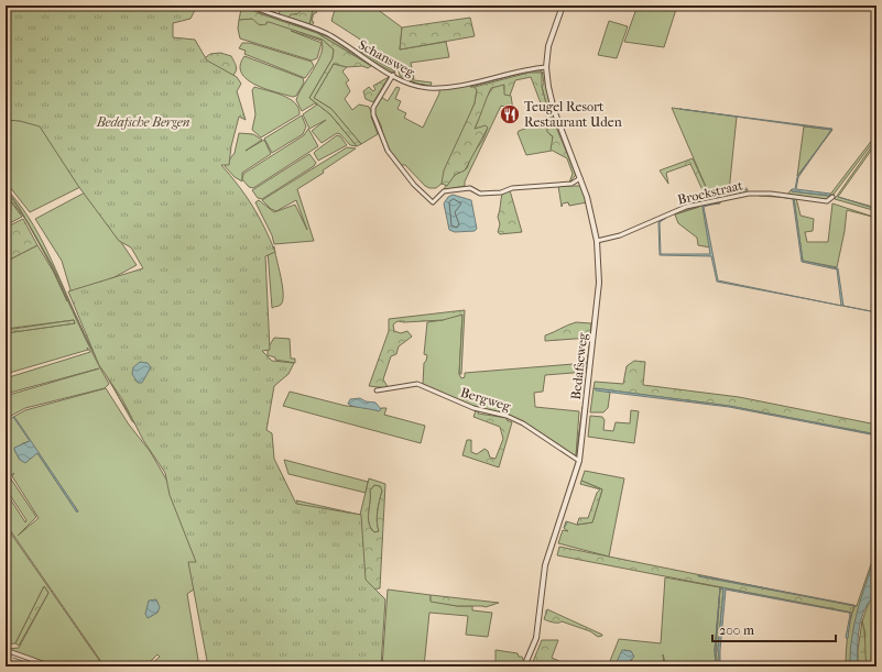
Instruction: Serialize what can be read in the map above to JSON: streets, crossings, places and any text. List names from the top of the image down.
{
  "streets": {
    "street": [
      "Schansweg",
      "Broekstraat",
      "Bedafseweg",
      "Bergweg"
    ]
  },
  "crossings": [
    ["Schansweg", "Bedafseweg"],
    ["Broekstraat", "Bedafseweg"],
    ["Bedafseweg", "Bergweg"]
  ],
  "parks": ["Bedafsche Bergen"],
  "places": {
    "restaurant": ["Teugel Resort Restaurant Uden"]
  },
  "scale_bar": "200 m"
}
